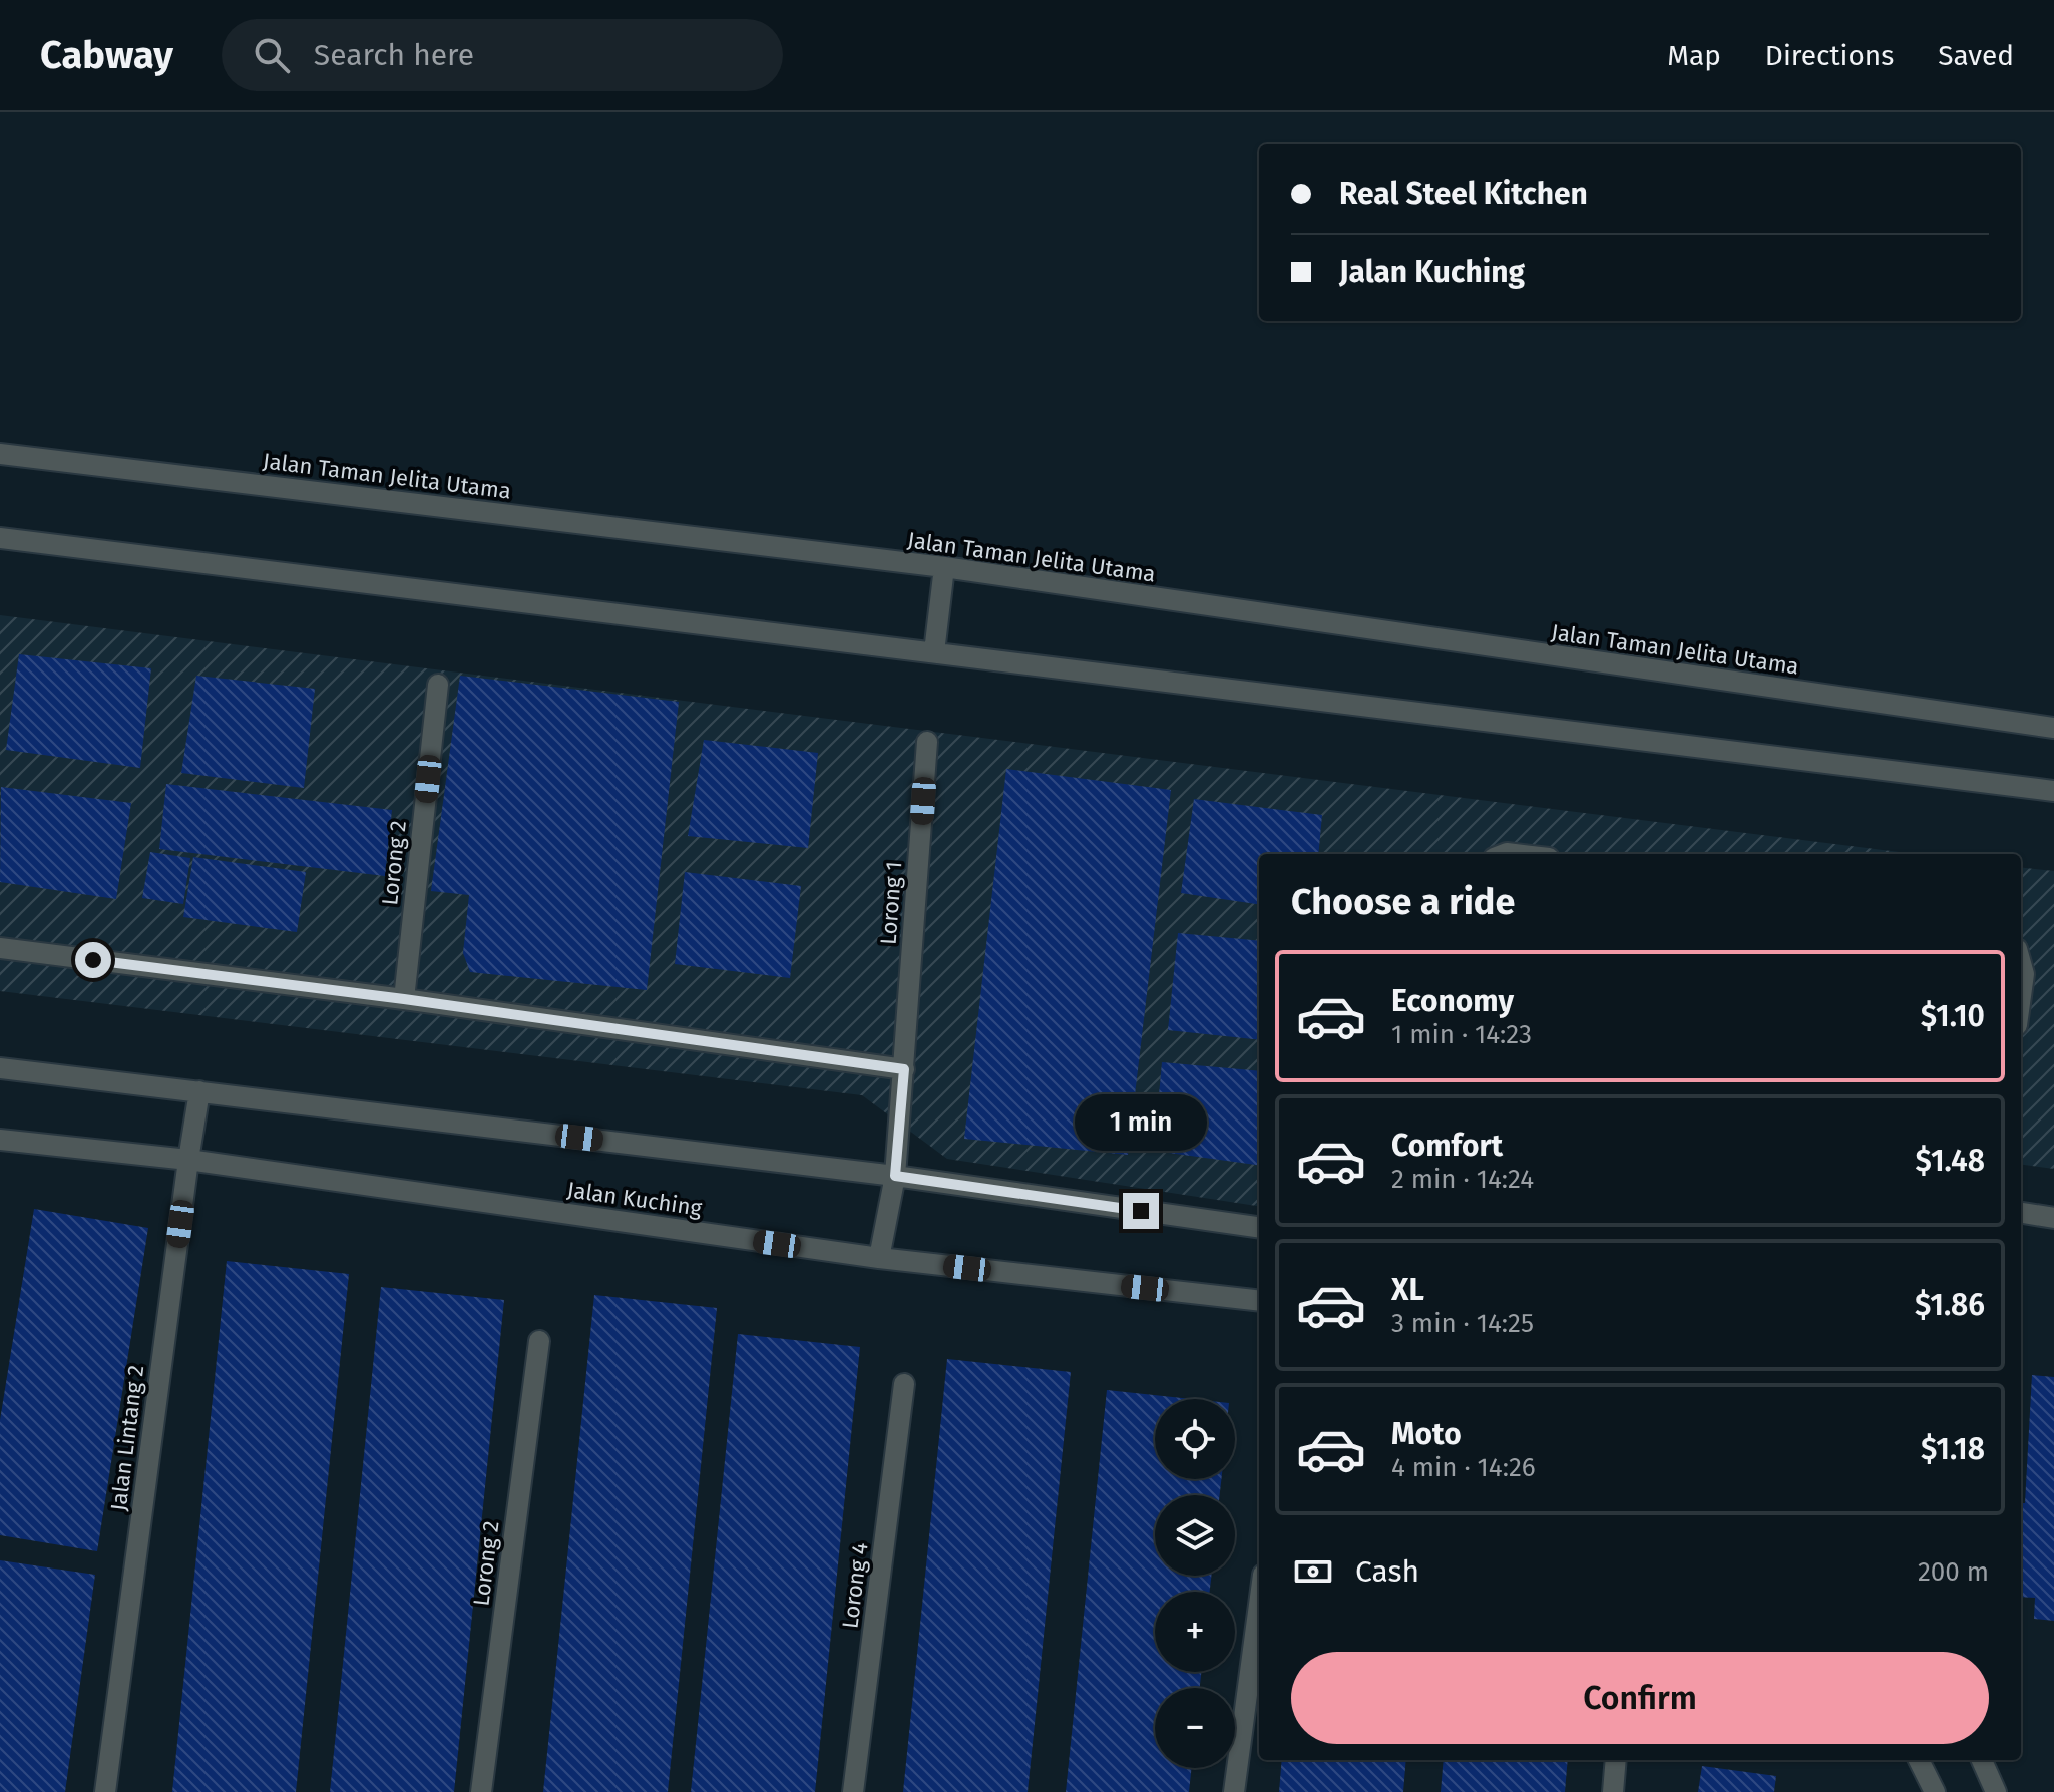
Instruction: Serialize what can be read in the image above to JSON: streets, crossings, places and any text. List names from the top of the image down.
{
  "streets": {
    "street": [
      "Jalan Taman Jelita Utama",
      "Lorong 2",
      "Lorong 1",
      "Jalan Kuching",
      "Jalan Lintang 2",
      "Lorong 4"
    ]
  },
  "crossings": [
    ["Lorong 1", "Jalan Kuching"],
    ["Jalan Kuching", "Jalan Lintang 2"]
  ],
  "page": {
    "header": "Cabway",
    "search": "Search here",
    "nav": ["Map", "Directions", "Saved"],
    "banner": ["Real Steel Kitchen", "Jalan Kuching"],
    "heading": "Choose a ride",
    "list": [
      {
        "name": "Economy",
        "note": "1 min · 14:23",
        "value": "$1.10"
      },
      {
        "name": "Comfort",
        "note": "2 min · 14:24",
        "value": "$1.48"
      },
      {
        "name": "XL",
        "note": "3 min · 14:25",
        "value": "$1.86"
      },
      {
        "name": "Moto",
        "note": "4 min · 14:26",
        "value": "$1.18"
      }
    ],
    "bubble": "1 min",
    "map_buttons": ["+", "−"],
    "pay": ["Cash", "200 m"],
    "buttons": "Confirm"
  }
}
